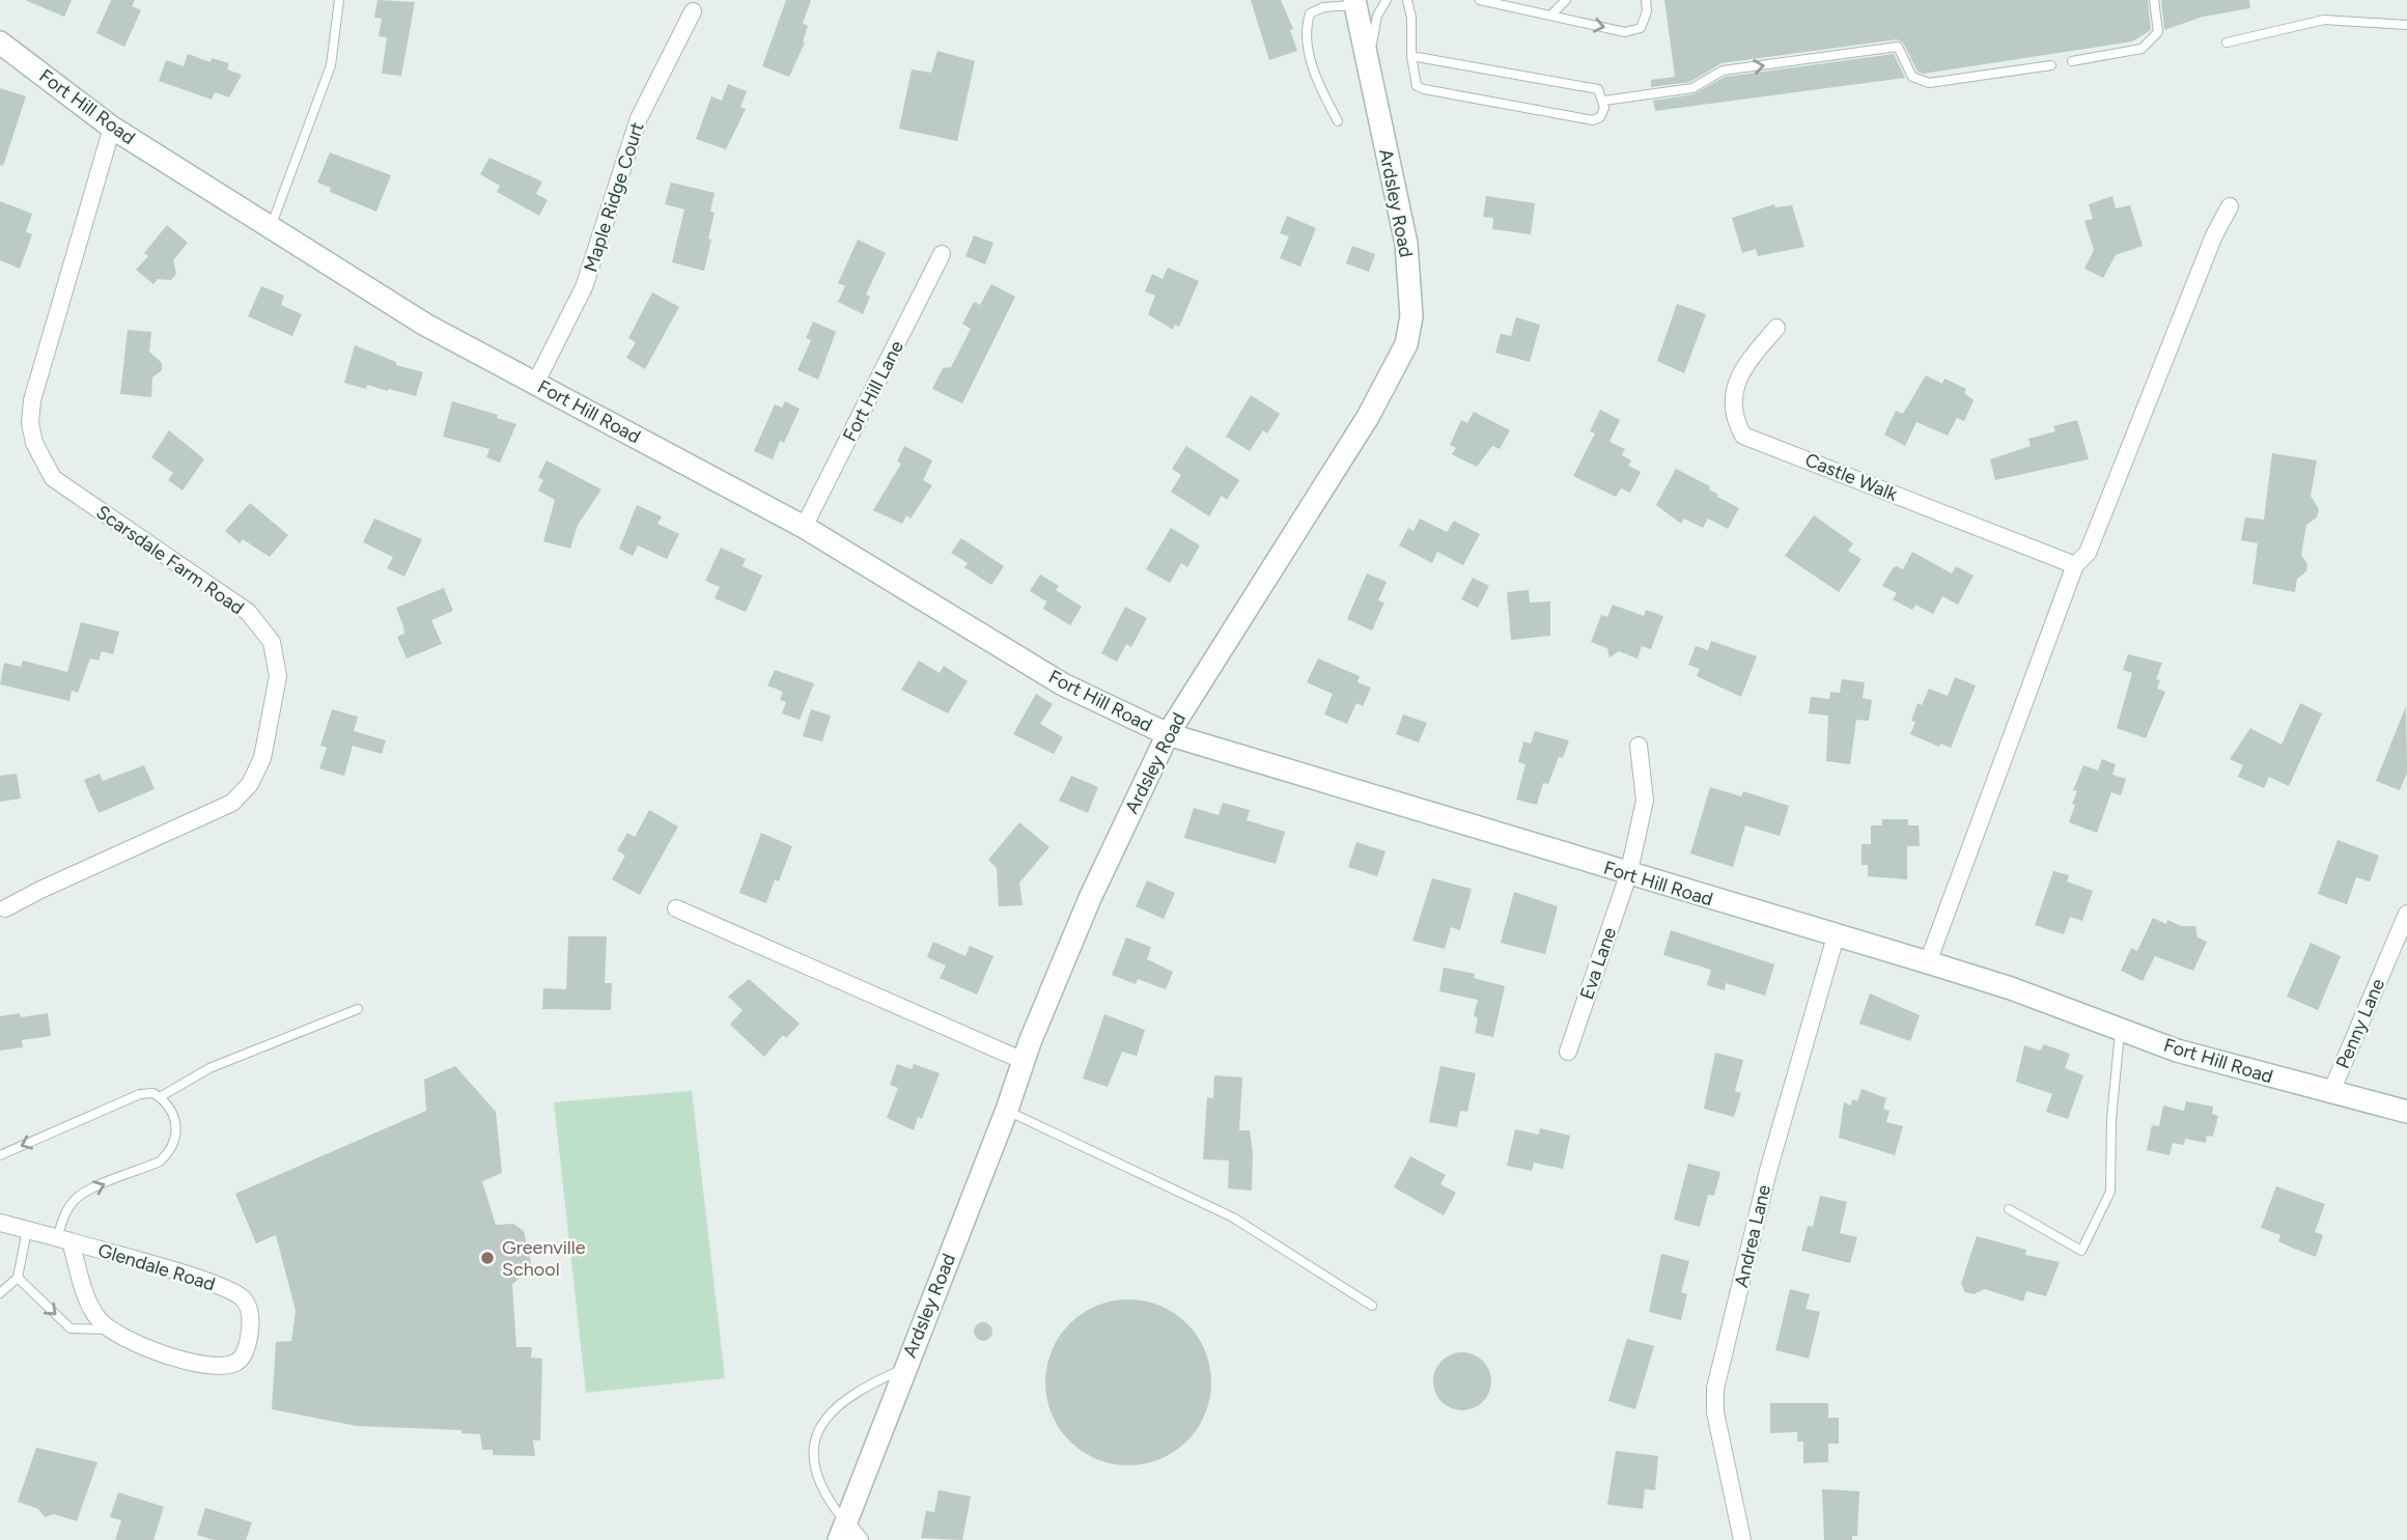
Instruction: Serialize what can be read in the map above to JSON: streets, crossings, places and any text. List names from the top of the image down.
{
  "streets": {
    "street": [
      "Fort Hill Road",
      "Maple Ridge Court",
      "Ardsley Road",
      "Fort Hill Lane",
      "Castle Walk",
      "Scarsdale Farm Road",
      "Eva Lane",
      "Penny Lane",
      "Andrea Lane",
      "Glendale Road"
    ]
  },
  "crossings": [
    ["Fort Hill Road", "Maple Ridge Court"],
    ["Fort Hill Road", "Ardsley Road"],
    ["Fort Hill Road", "Fort Hill Lane"],
    ["Fort Hill Road", "Scarsdale Farm Road"],
    ["Fort Hill Road", "Eva Lane"],
    ["Fort Hill Road", "Penny Lane"],
    ["Fort Hill Road", "Andrea Lane"]
  ],
  "places": ["Greenville School"]
}
